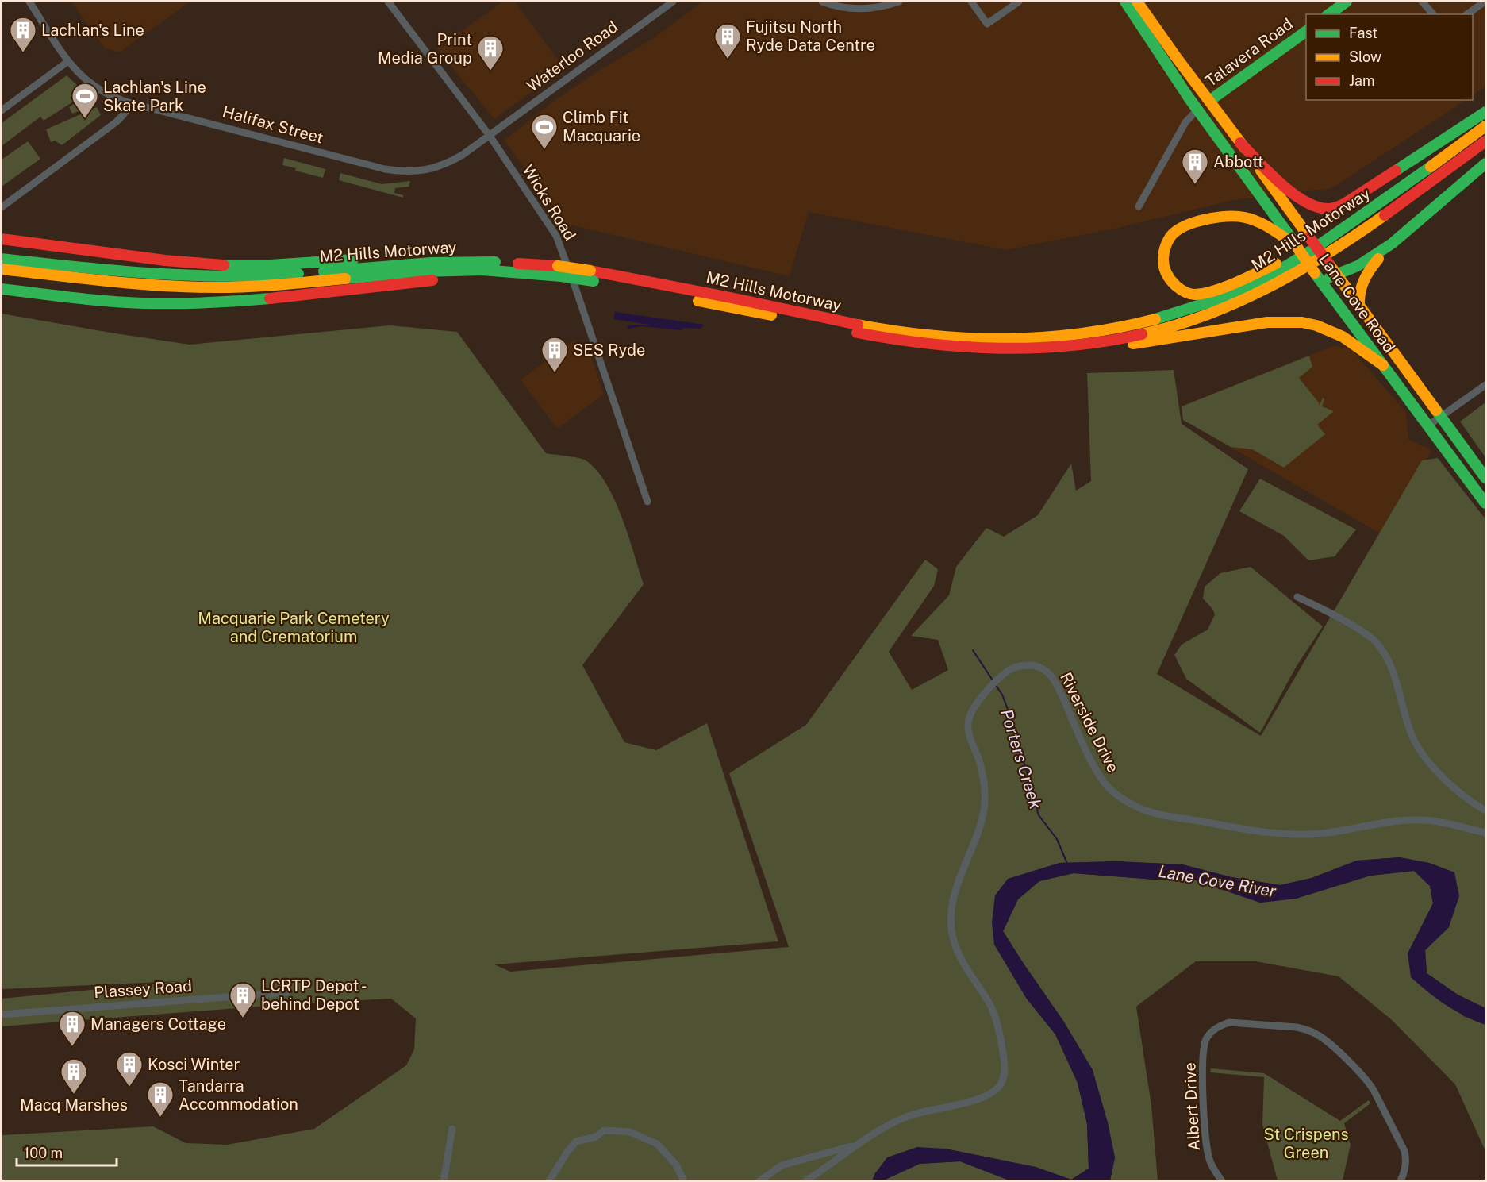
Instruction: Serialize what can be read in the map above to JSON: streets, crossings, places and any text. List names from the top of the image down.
{
  "streets": {
    "main road": ["Talavera Road", "M2 Hills Motorway", "Lane Cove Road"],
    "street": [
      "Waterloo Road",
      "Halifax Street",
      "Wicks Road",
      "Riverside Drive",
      "Plassey Road",
      "Albert Drive"
    ]
  },
  "crossings": [
    ["Talavera Road", "Lane Cove Road"],
    ["Waterloo Road", "Halifax Street"],
    ["Waterloo Road", "Wicks Road"],
    ["Halifax Street", "Wicks Road"]
  ],
  "water": ["Porters Creek", "Lane Cove River"],
  "parks": ["Macquarie Park Cemetery and Crematorium", "St Crispens Green"],
  "places": {
    "building": [
      "Lachlan's Line",
      "Fujitsu North Ryde Data Centre",
      "Print Media Group",
      "Abbott",
      "SES Ryde",
      "LCRTP Depot - behind Depot",
      "Managers Cottage",
      "Kosci Winter",
      "Macq Marshes",
      "Tandarra Accommodation"
    ],
    "sports": ["Lachlan's Line Skate Park", "Climb Fit Macquarie"]
  },
  "legend": ["Fast", "Slow", "Jam"],
  "scale_bar": "100 m"
}
